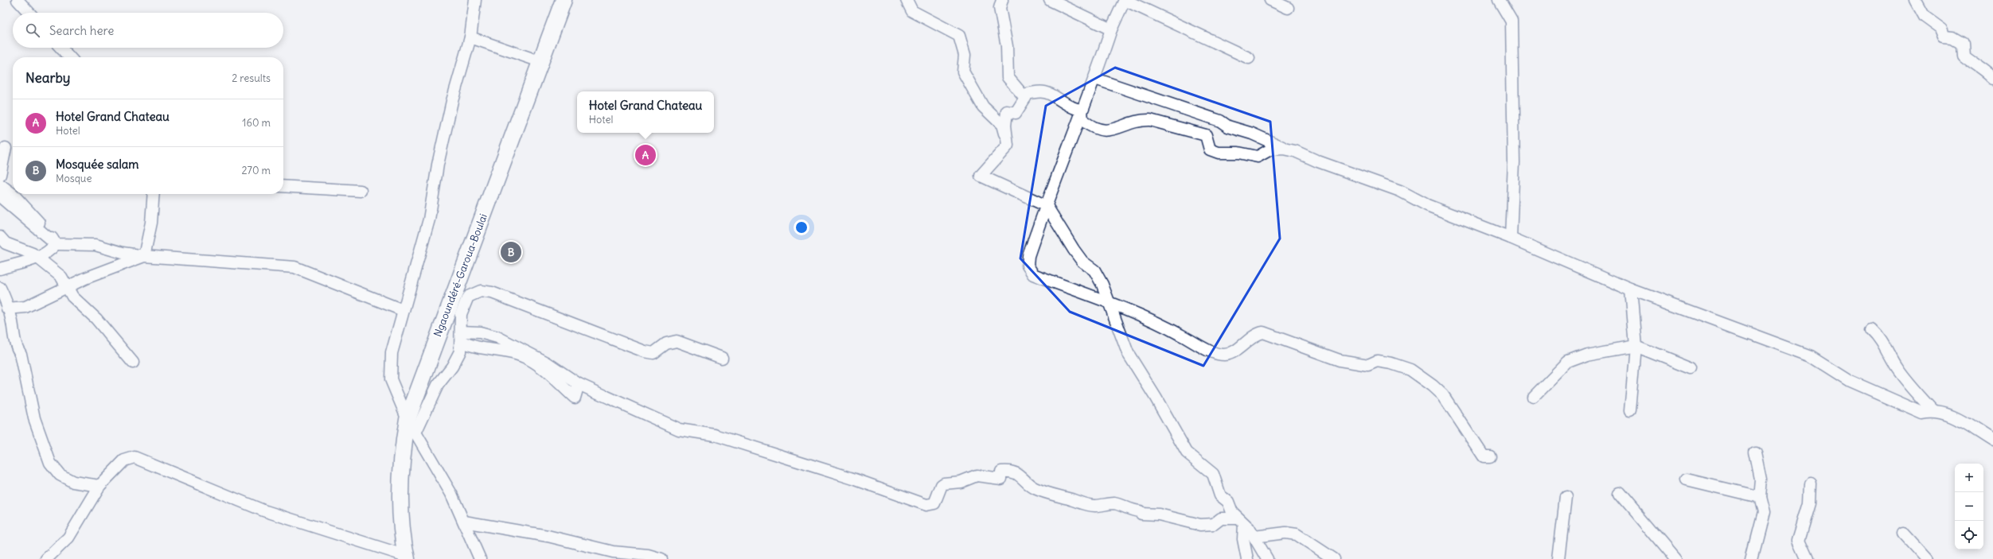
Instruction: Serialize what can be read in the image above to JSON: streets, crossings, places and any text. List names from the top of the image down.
{
  "streets": {
    "highway": ["Ngaoundéré-Garoua-Boulai"]
  },
  "page": {
    "search": "Search here",
    "heading": ["Nearby", "2 results"],
    "popup": ["Hotel Grand Chateau", "Hotel"],
    "list": [
      {
        "mark": "A",
        "name": "Hotel Grand Chateau",
        "note": "Hotel",
        "value": "160 m"
      },
      {
        "mark": "B",
        "name": "Mosquée salam",
        "note": "Mosque",
        "value": "270 m"
      }
    ],
    "pins": ["A", "B"],
    "map_buttons": ["+", "−"]
  }
}
